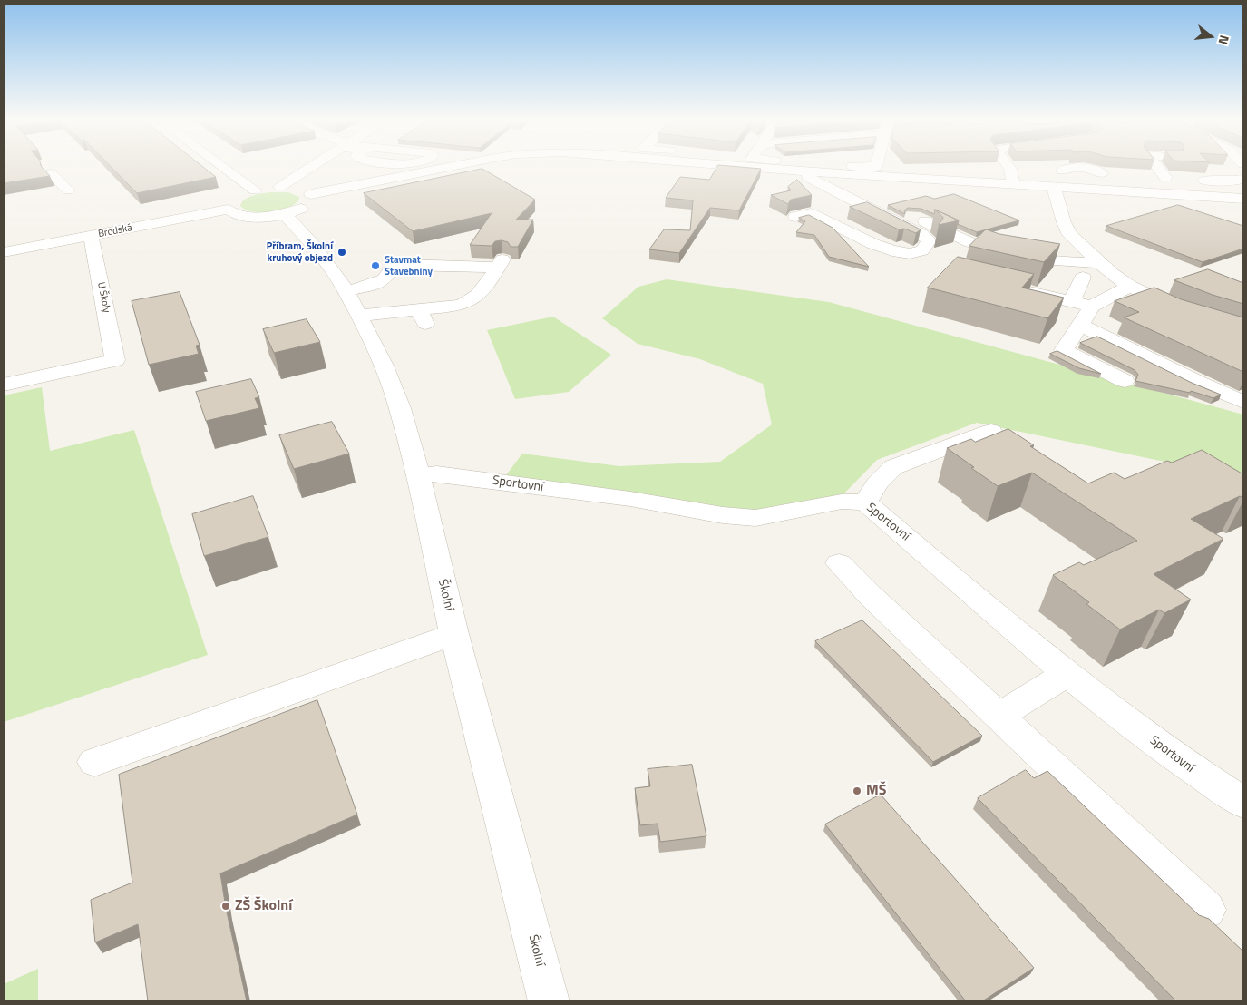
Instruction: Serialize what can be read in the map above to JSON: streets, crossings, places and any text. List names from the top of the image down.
{
  "streets": {
    "street": [
      "Brodská",
      "U Školy",
      "Sportovní",
      "Školní"
    ]
  },
  "crossings": [
    ["Brodská", "U Školy"],
    ["Sportovní", "Školní"]
  ],
  "places": [
    "Příbram, Školní kruhový objezd",
    "Stavmat Stavebniny",
    "MŠ",
    "ZŠ Školní"
  ],
  "north": "right"
}
